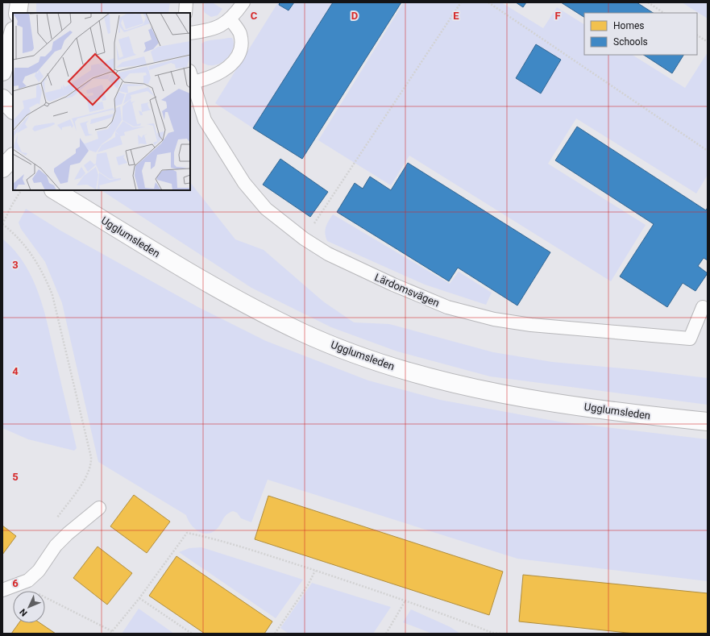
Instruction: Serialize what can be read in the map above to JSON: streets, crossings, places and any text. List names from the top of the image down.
{
  "streets": {
    "street": ["Ugglumsleden"],
    "lane": ["Lärdomsvägen"]
  },
  "legend": ["Homes", "Schools"],
  "north": "bottom left",
  "grid": {
    "columns": [
      "C",
      "D",
      "E",
      "F"
    ],
    "rows": [
      "3",
      "4",
      "5",
      "6"
    ]
  }
}
